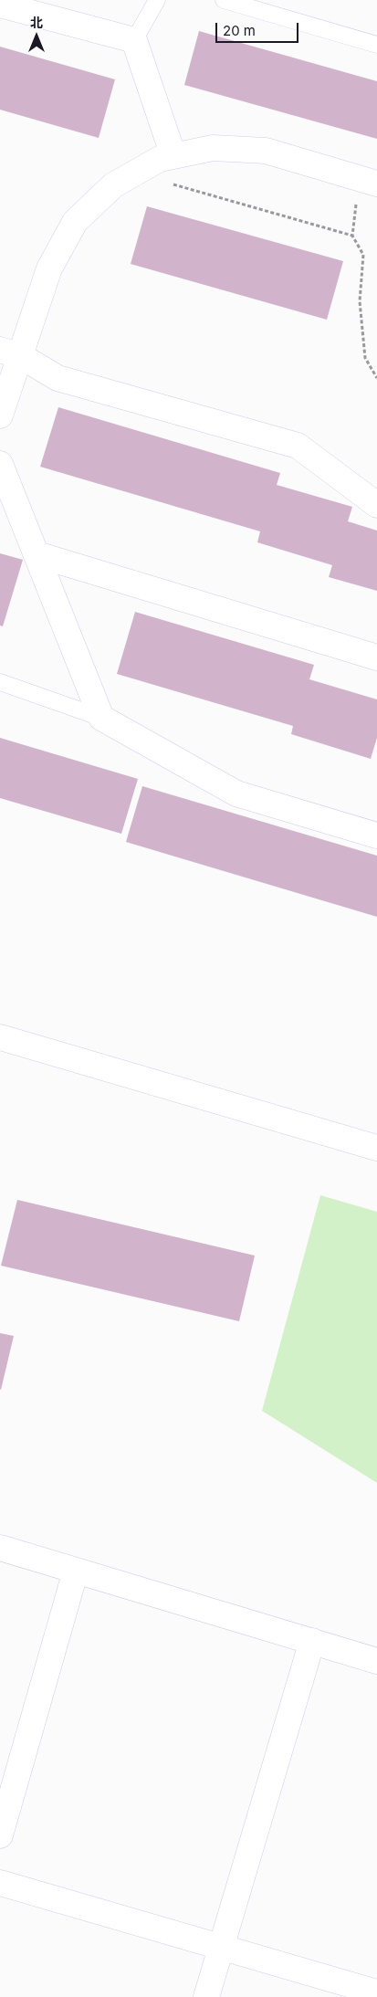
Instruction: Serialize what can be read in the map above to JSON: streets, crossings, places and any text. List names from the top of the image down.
{
  "scale_bar": "20 m",
  "north": "top"
}
